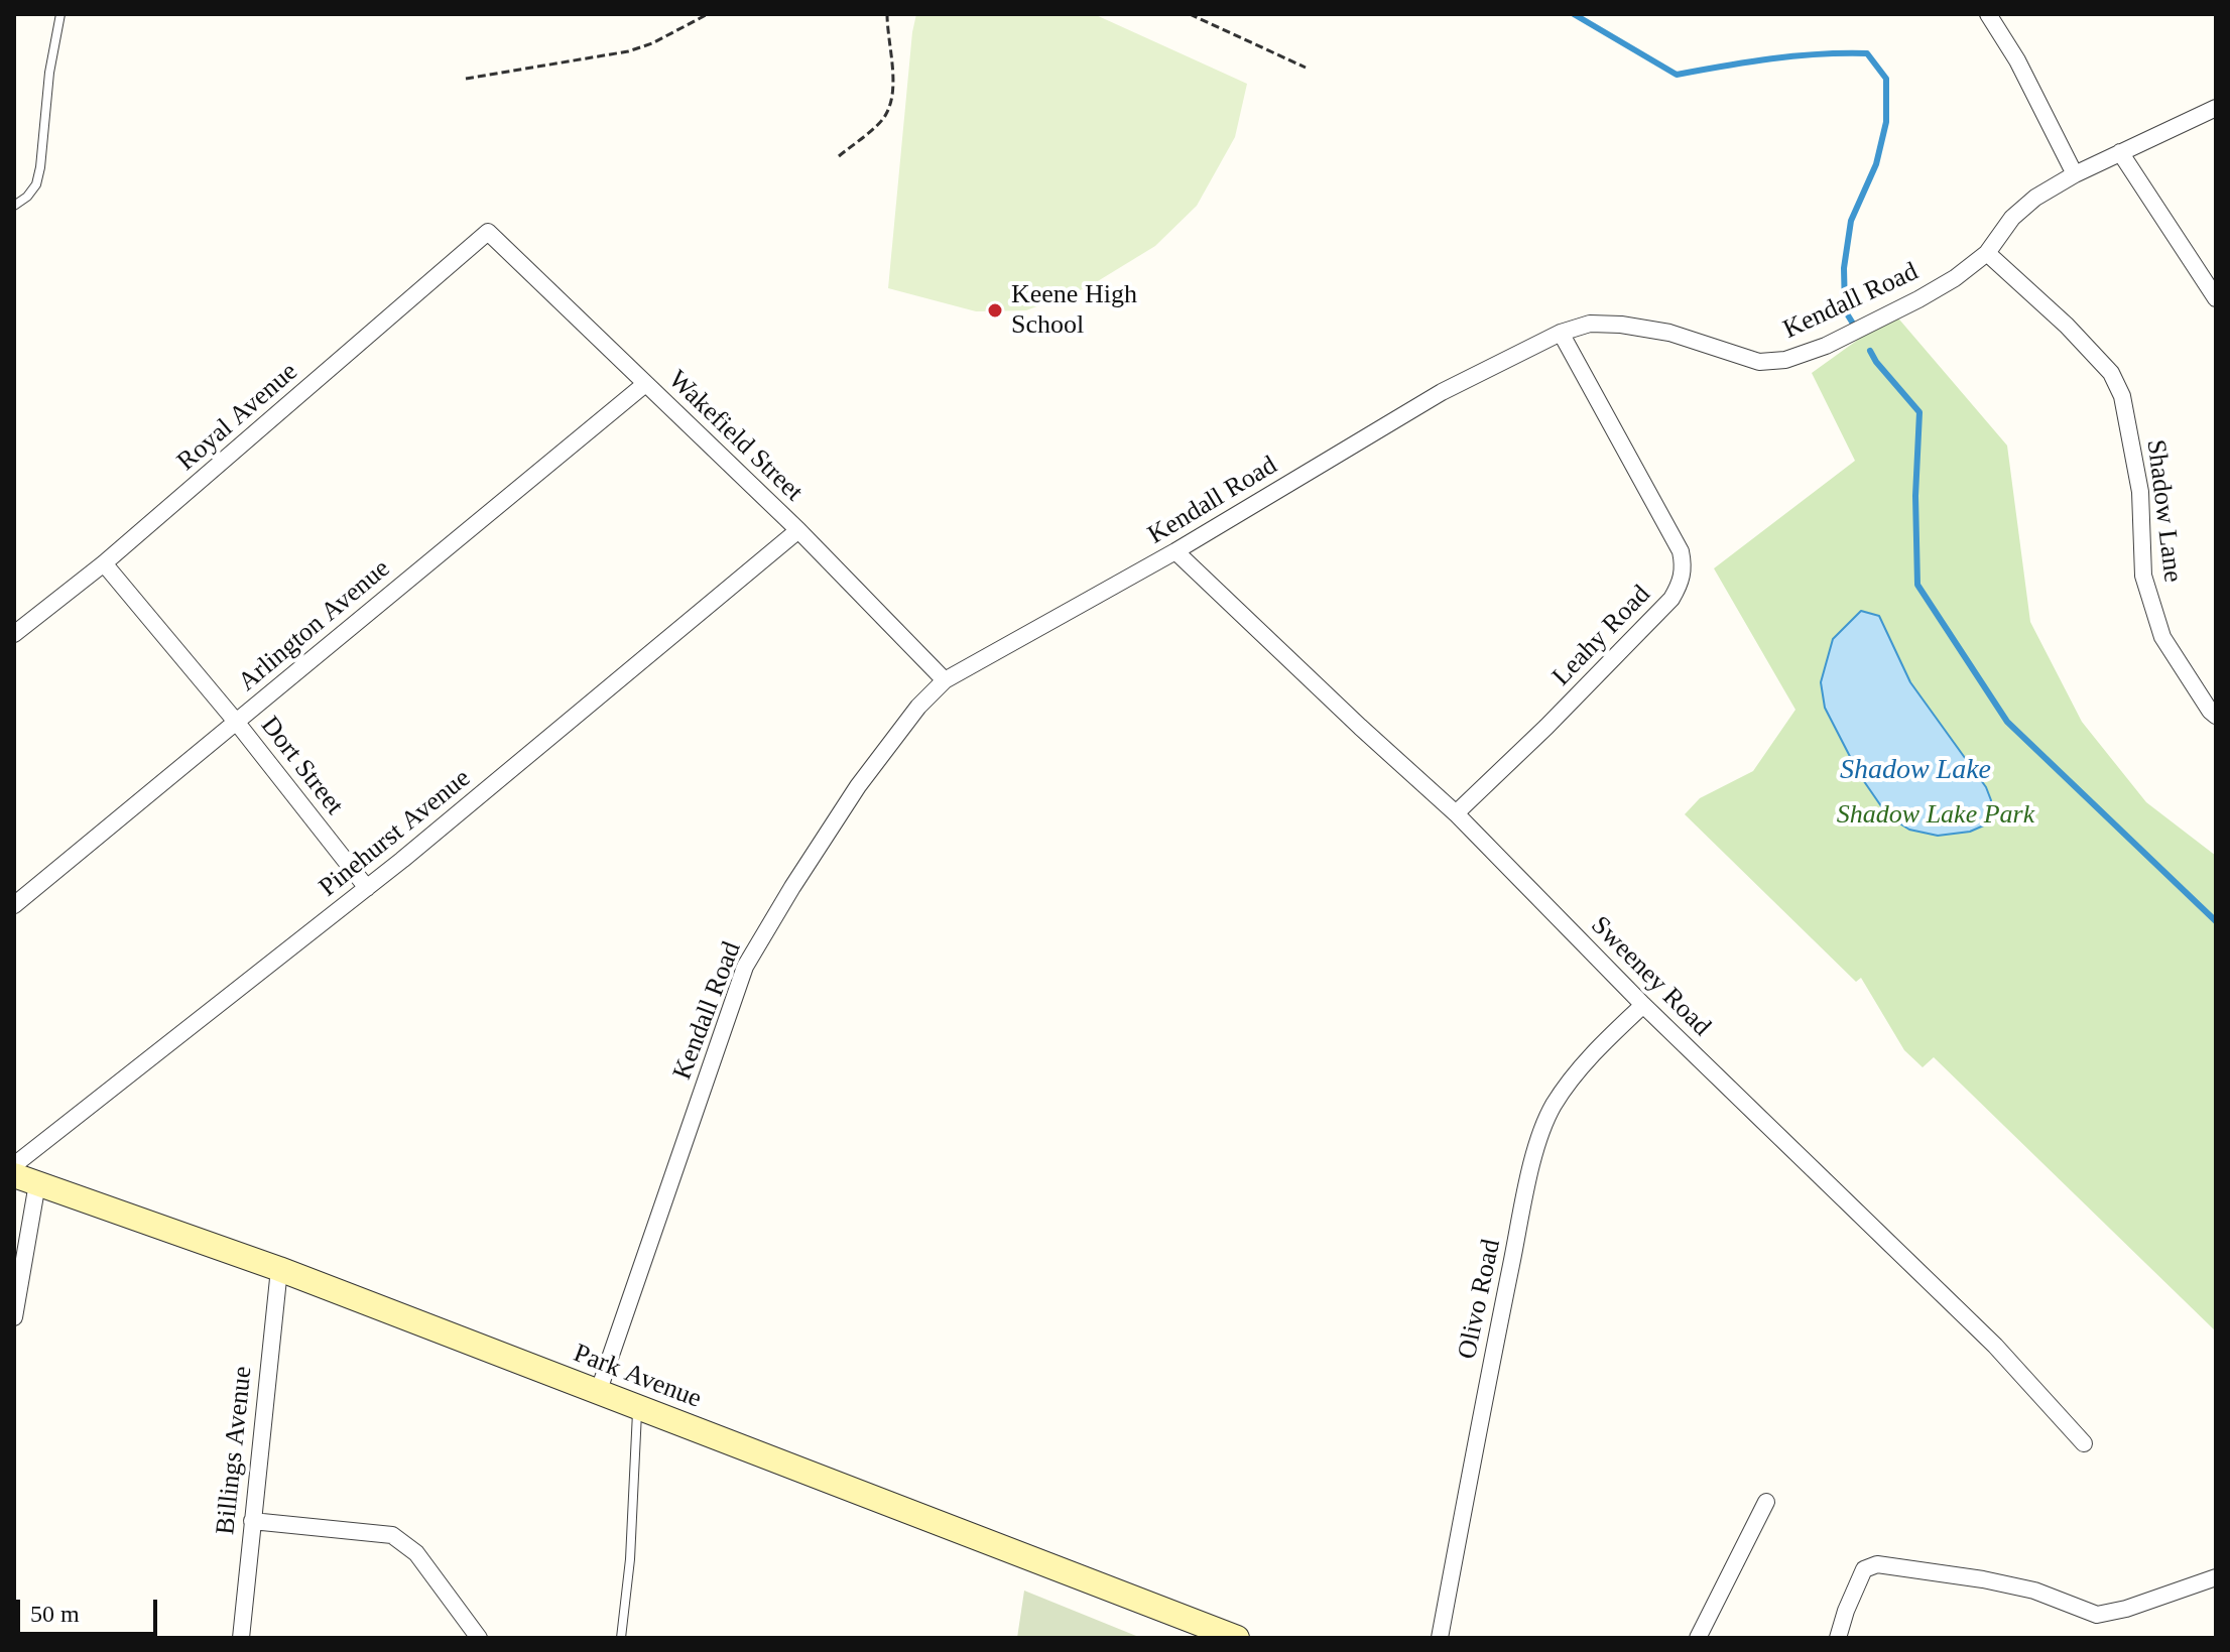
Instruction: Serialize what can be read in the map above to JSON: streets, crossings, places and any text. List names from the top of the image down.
{
  "streets": {
    "street": [
      "Kendall Road",
      "Royal Avenue",
      "Wakefield Street",
      "Shadow Lane",
      "Arlington Avenue",
      "Leahy Road",
      "Dort Street",
      "Pinehurst Avenue",
      "Sweeney Road",
      "Olivo Road",
      "Park Avenue",
      "Billings Avenue"
    ]
  },
  "crossings": [
    ["Kendall Road", "Wakefield Street"],
    ["Kendall Road", "Shadow Lane"],
    ["Kendall Road", "Leahy Road"],
    ["Kendall Road", "Sweeney Road"],
    ["Kendall Road", "Park Avenue"],
    ["Royal Avenue", "Wakefield Street"],
    ["Royal Avenue", "Dort Street"],
    ["Wakefield Street", "Arlington Avenue"],
    ["Wakefield Street", "Pinehurst Avenue"],
    ["Arlington Avenue", "Dort Street"],
    ["Leahy Road", "Sweeney Road"],
    ["Dort Street", "Pinehurst Avenue"],
    ["Sweeney Road", "Olivo Road"],
    ["Park Avenue", "Billings Avenue"]
  ],
  "water": ["Shadow Lake"],
  "parks": ["Shadow Lake Park"],
  "places": ["Keene High School"],
  "scale_bar": "50 m"
}
